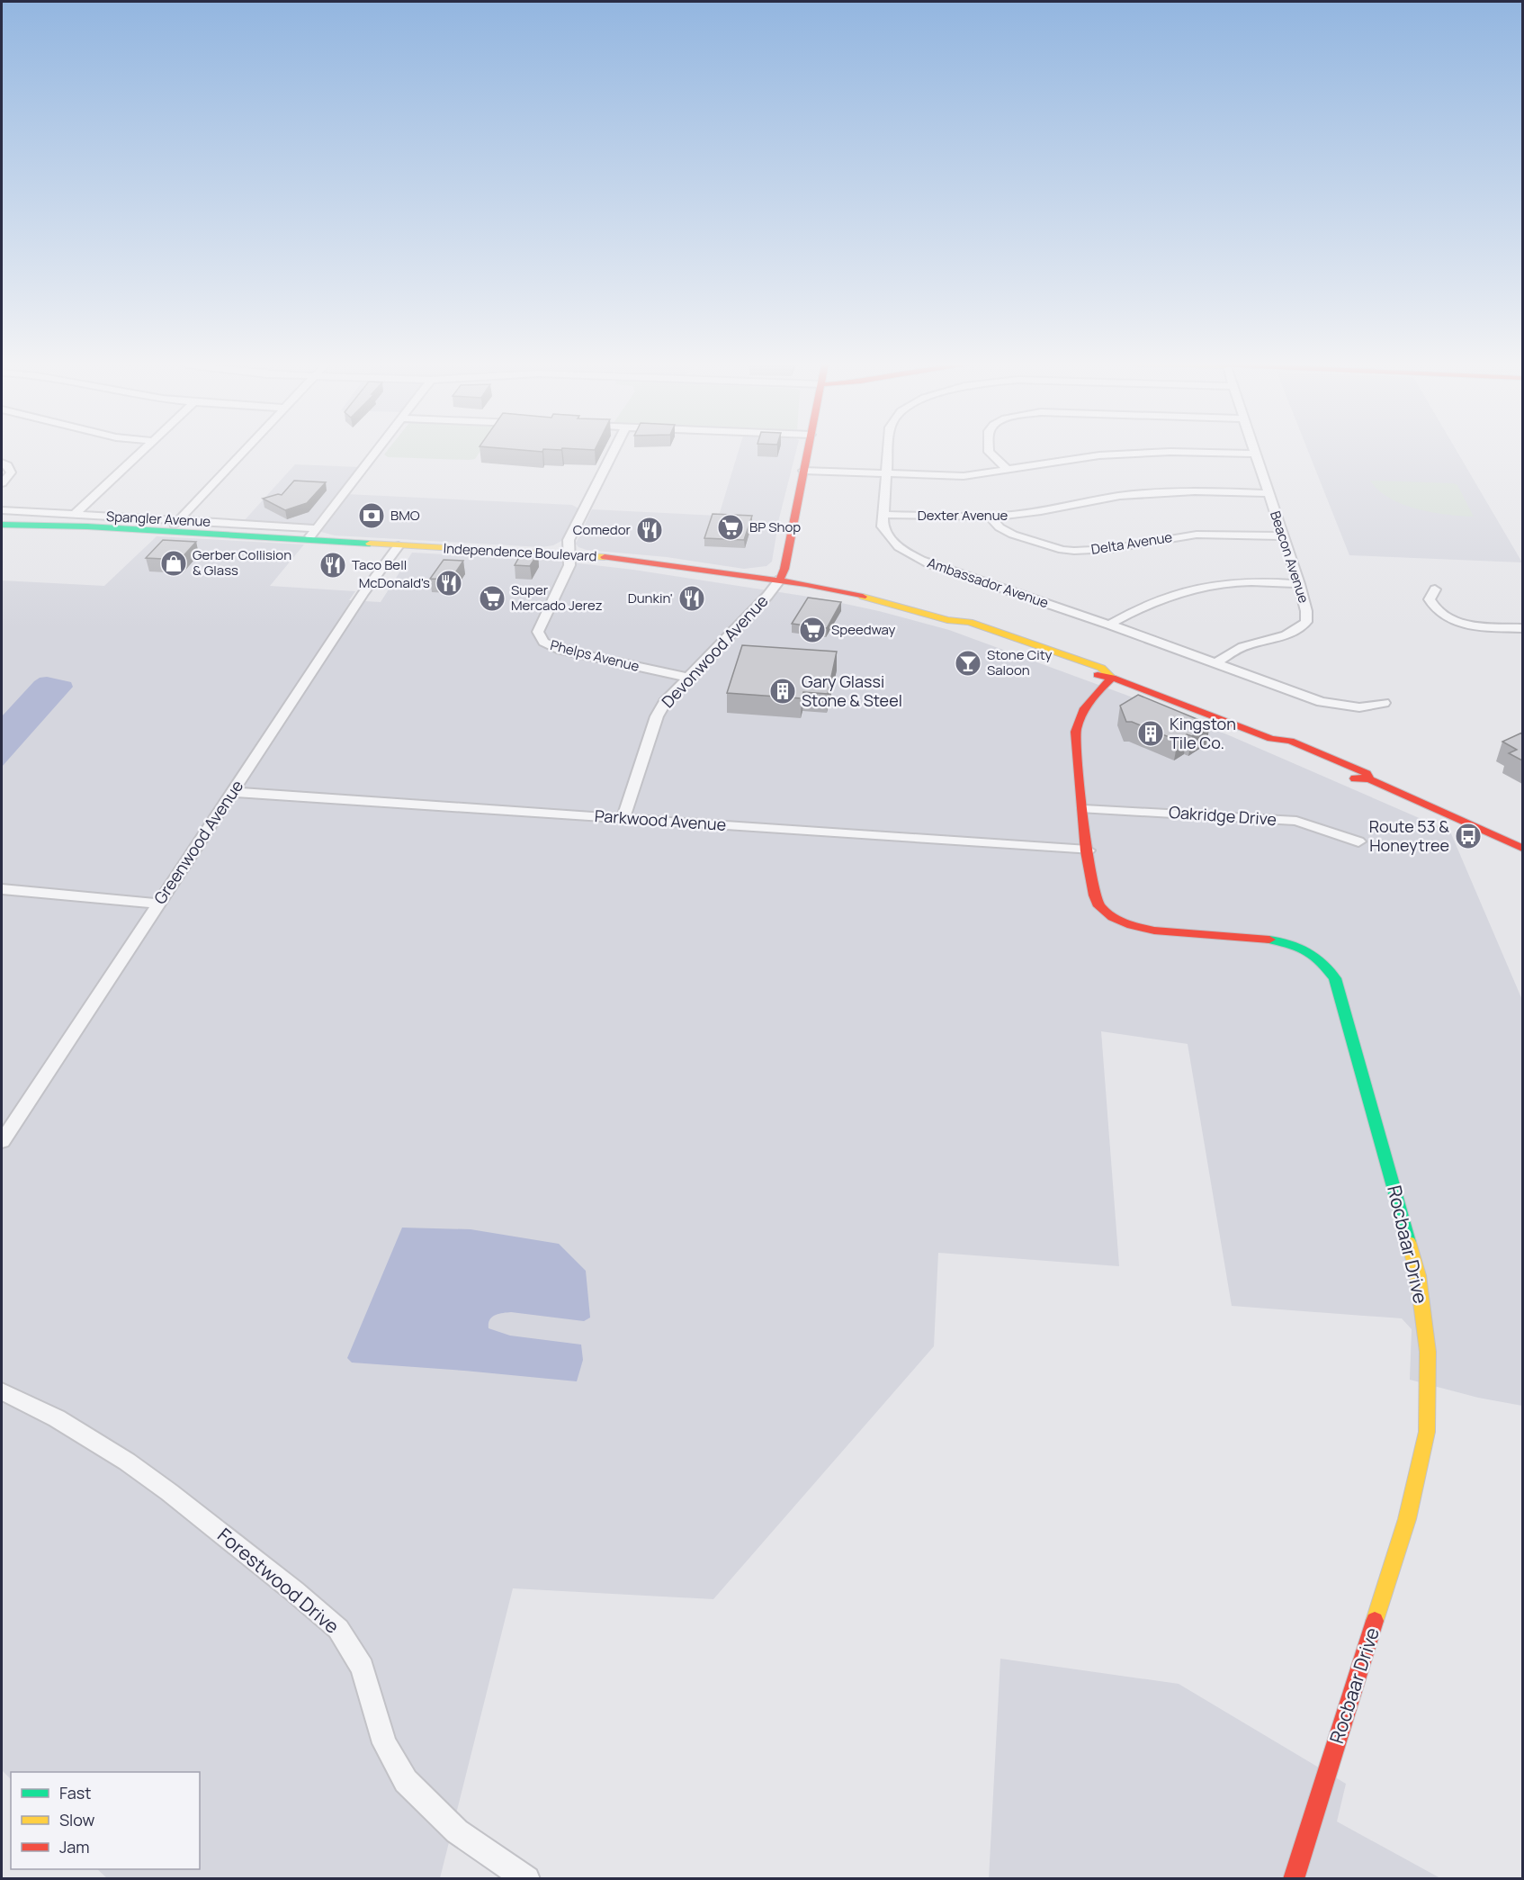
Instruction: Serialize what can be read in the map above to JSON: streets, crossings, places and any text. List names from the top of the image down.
{
  "streets": {
    "main road": ["Independence Boulevard", "Rocbaar Drive"],
    "street": [
      "Dexter Avenue",
      "Spangler Avenue",
      "Delta Avenue",
      "Beacon Avenue",
      "Ambassador Avenue",
      "Devonwood Avenue",
      "Phelps Avenue",
      "Oakridge Drive",
      "Parkwood Avenue",
      "Greenwood Avenue",
      "Forestwood Drive"
    ]
  },
  "crossings": [
    ["Dexter Avenue", "Delta Avenue"],
    ["Dexter Avenue", "Beacon Avenue"],
    ["Dexter Avenue", "Ambassador Avenue"],
    ["Delta Avenue", "Beacon Avenue"],
    ["Independence Boulevard", "Devonwood Avenue"],
    ["Independence Boulevard", "Phelps Avenue"],
    ["Independence Boulevard", "Greenwood Avenue"],
    ["Independence Boulevard", "Rocbaar Drive"],
    ["Beacon Avenue", "Ambassador Avenue"],
    ["Devonwood Avenue", "Phelps Avenue"],
    ["Devonwood Avenue", "Parkwood Avenue"],
    ["Oakridge Drive", "Rocbaar Drive"],
    ["Parkwood Avenue", "Greenwood Avenue"],
    ["Parkwood Avenue", "Rocbaar Drive"]
  ],
  "places": {
    "bank": ["BMO"],
    "supermarket": ["BP Shop", "Super Mercado Jerez", "Speedway"],
    "restaurant": [
      "Comedor",
      "Taco Bell",
      "McDonald's",
      "Dunkin'"
    ],
    "shop": ["Gerber Collision & Glass"],
    "bar": ["Stone City Saloon"],
    "building": ["Gary Glassi Stone & Steel", "Kingston Tile Co."],
    "bus stop": ["Route 53 & Honeytree"]
  },
  "legend": ["Fast", "Slow", "Jam"]
}
